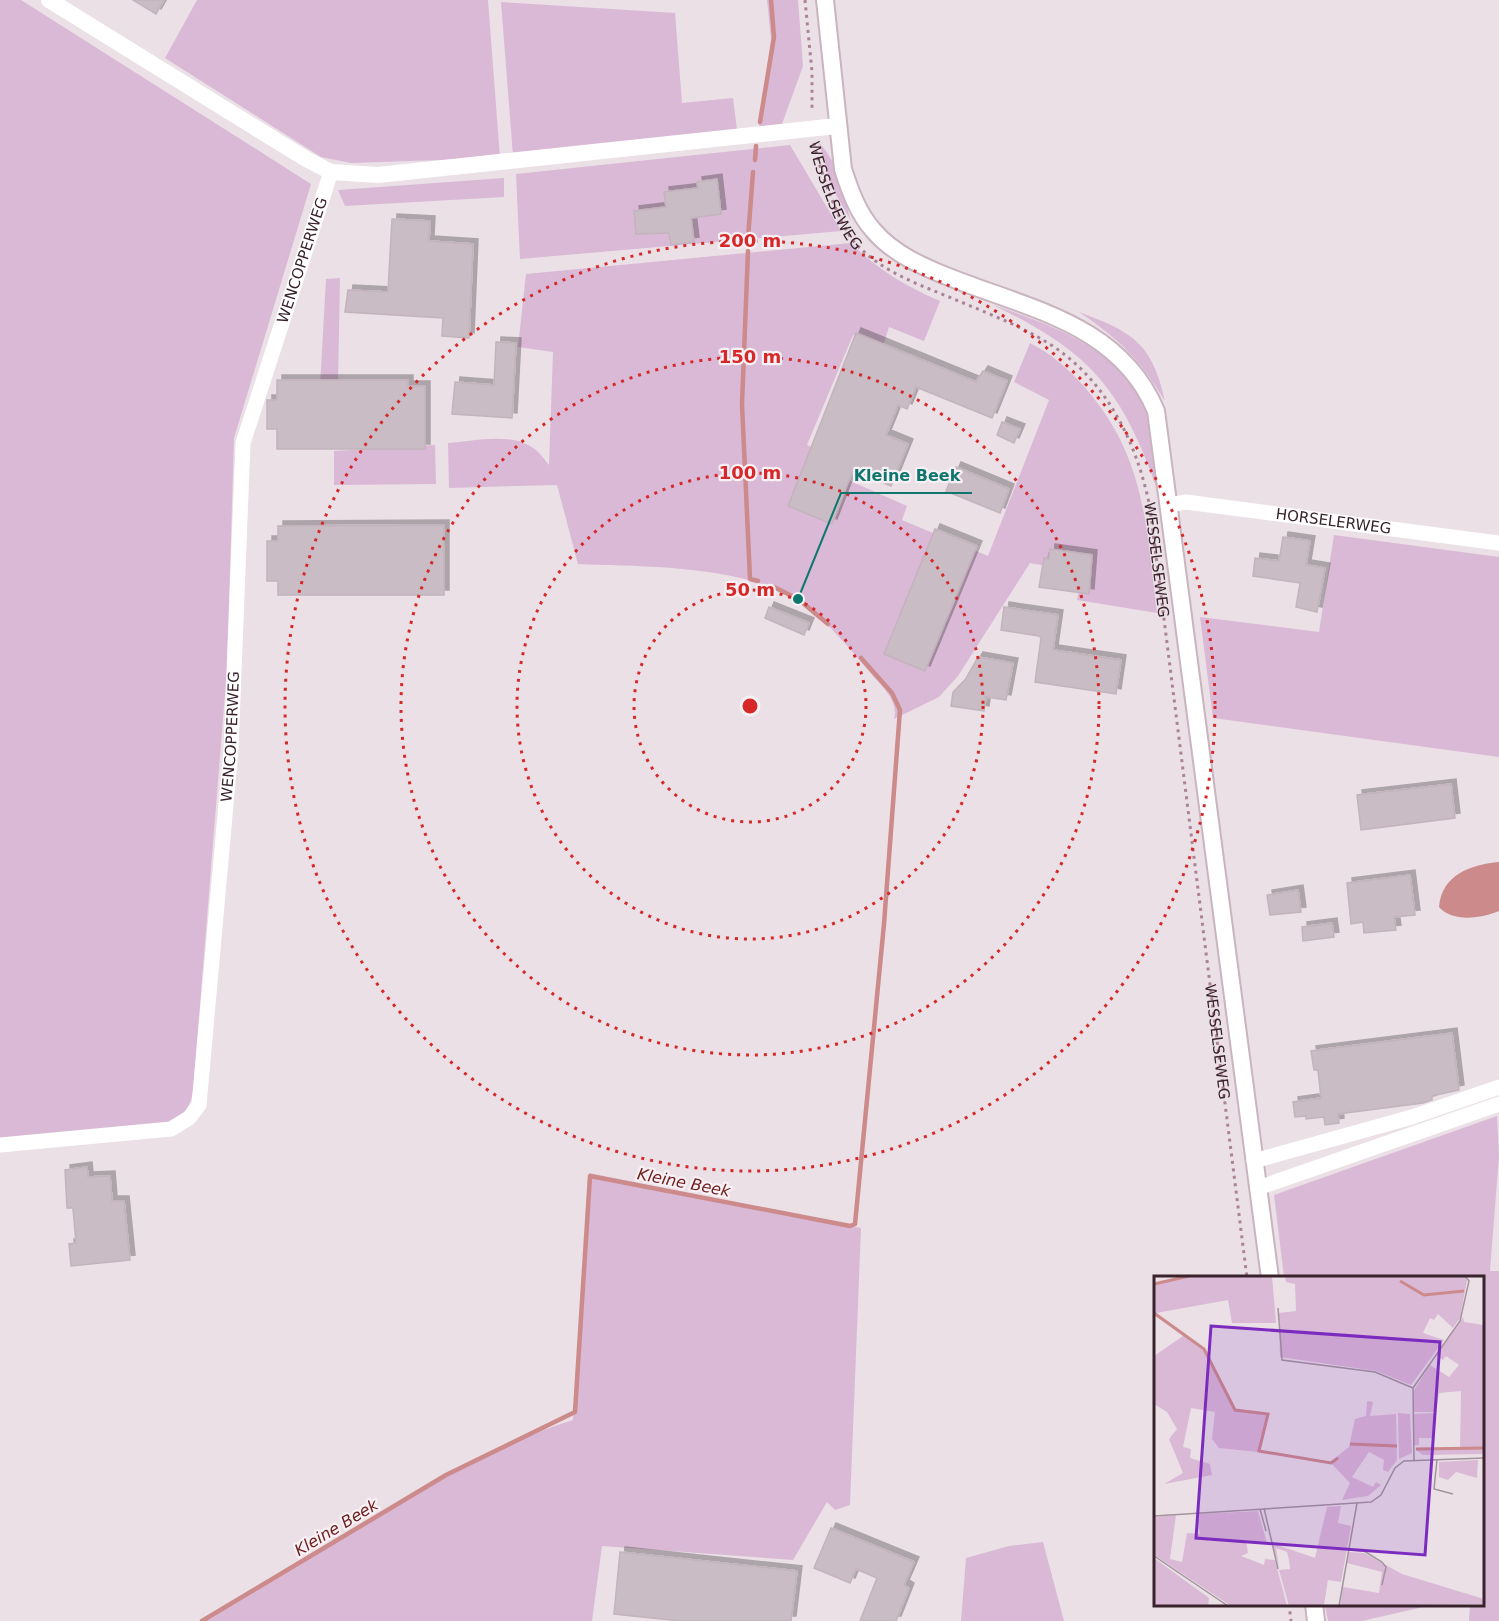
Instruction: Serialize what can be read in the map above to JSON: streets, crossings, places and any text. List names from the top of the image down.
{
  "streets": {
    "main road": ["WESSELSEWEG"],
    "street": ["WENCOPPERWEG", "HORSELERWEG"]
  },
  "crossings": [
    ["WESSELSEWEG", "HORSELERWEG"]
  ],
  "water": ["Kleine Beek"],
  "places": ["Kleine Beek"],
  "rings": [
    "200 m",
    "150 m",
    "100 m",
    "50 m"
  ]
}
